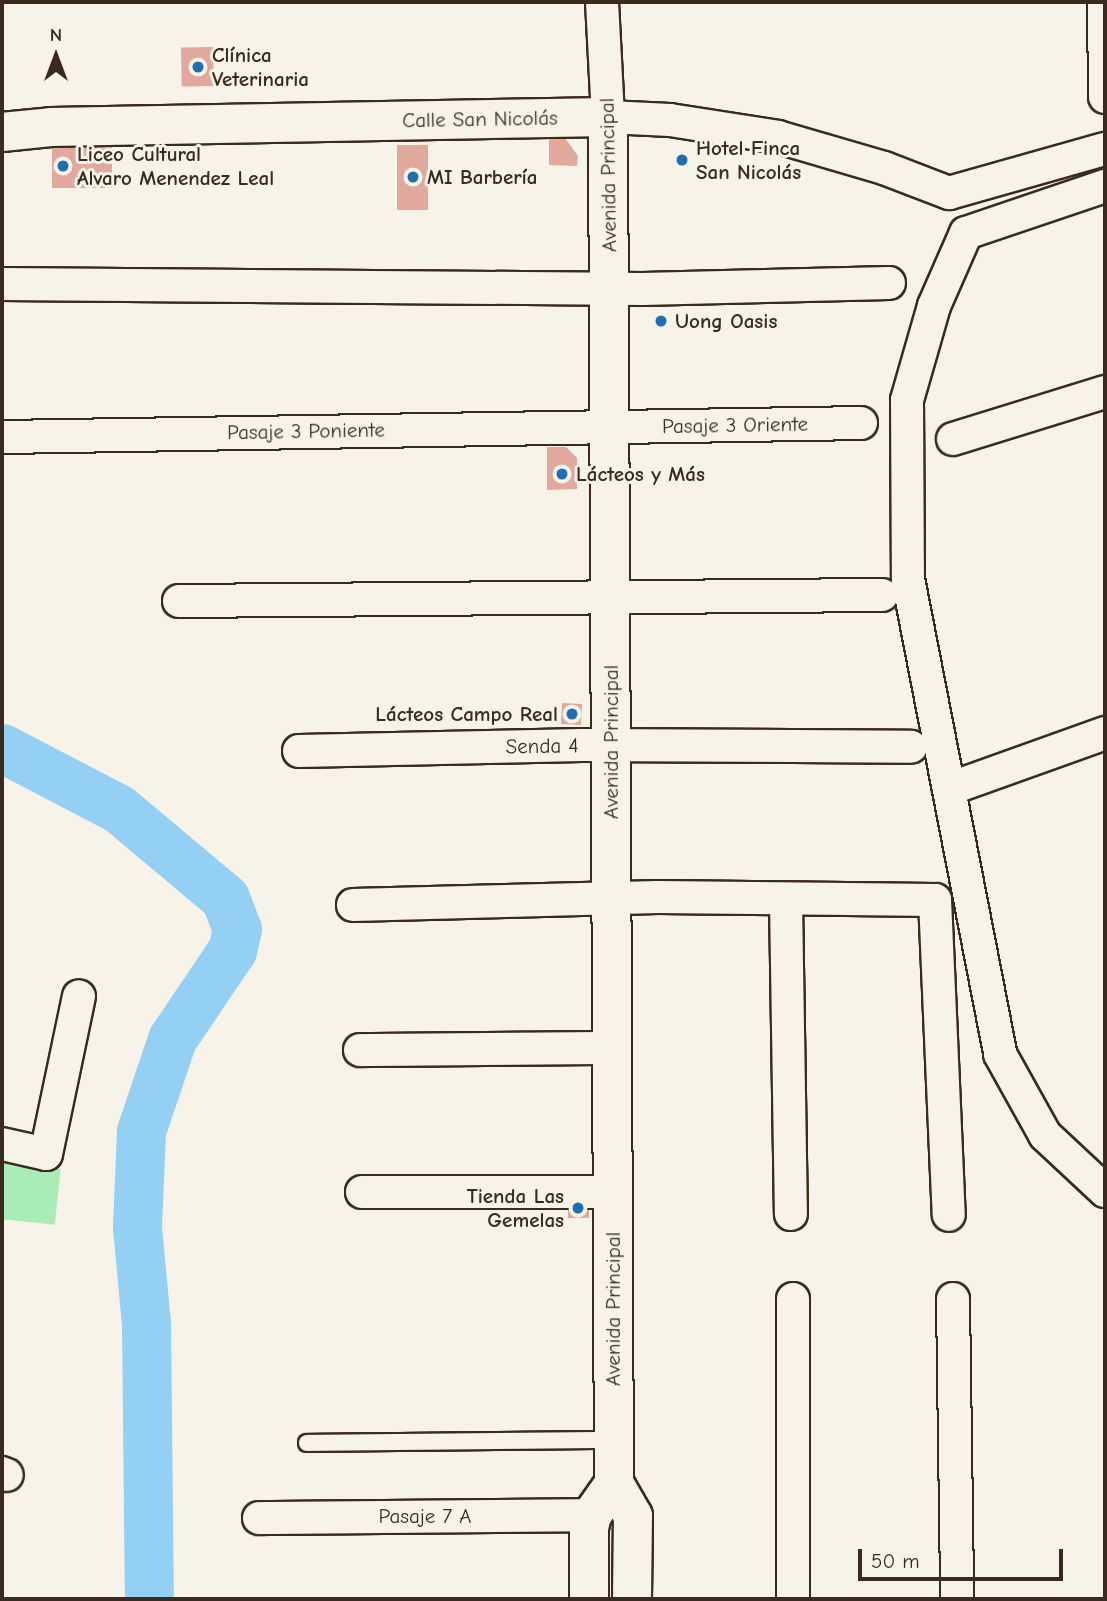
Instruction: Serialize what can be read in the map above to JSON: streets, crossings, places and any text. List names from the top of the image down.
{
  "streets": {
    "street": [
      "Calle San Nicolás",
      "Avenida Principal",
      "Pasaje 3 Oriente",
      "Pasaje 3 Poniente",
      "Senda 4",
      "Pasaje 7 A"
    ]
  },
  "crossings": [
    ["Calle San Nicolás", "Avenida Principal"],
    ["Avenida Principal", "Pasaje 3 Oriente"],
    ["Avenida Principal", "Pasaje 3 Poniente"],
    ["Avenida Principal", "Senda 4"],
    ["Pasaje 3 Oriente", "Pasaje 3 Poniente"]
  ],
  "places": [
    "Clínica Veterinaria",
    "Hotel Finca San Nicolás",
    "Liceo Cultural Alvaro Menendez Leal",
    "MI Barbería",
    "Uong Oasis",
    "Lácteos y Más",
    "Lácteos Campo Real",
    "Tienda Las Gemelas"
  ],
  "scale_bar": "50 m",
  "north": "top"
}
